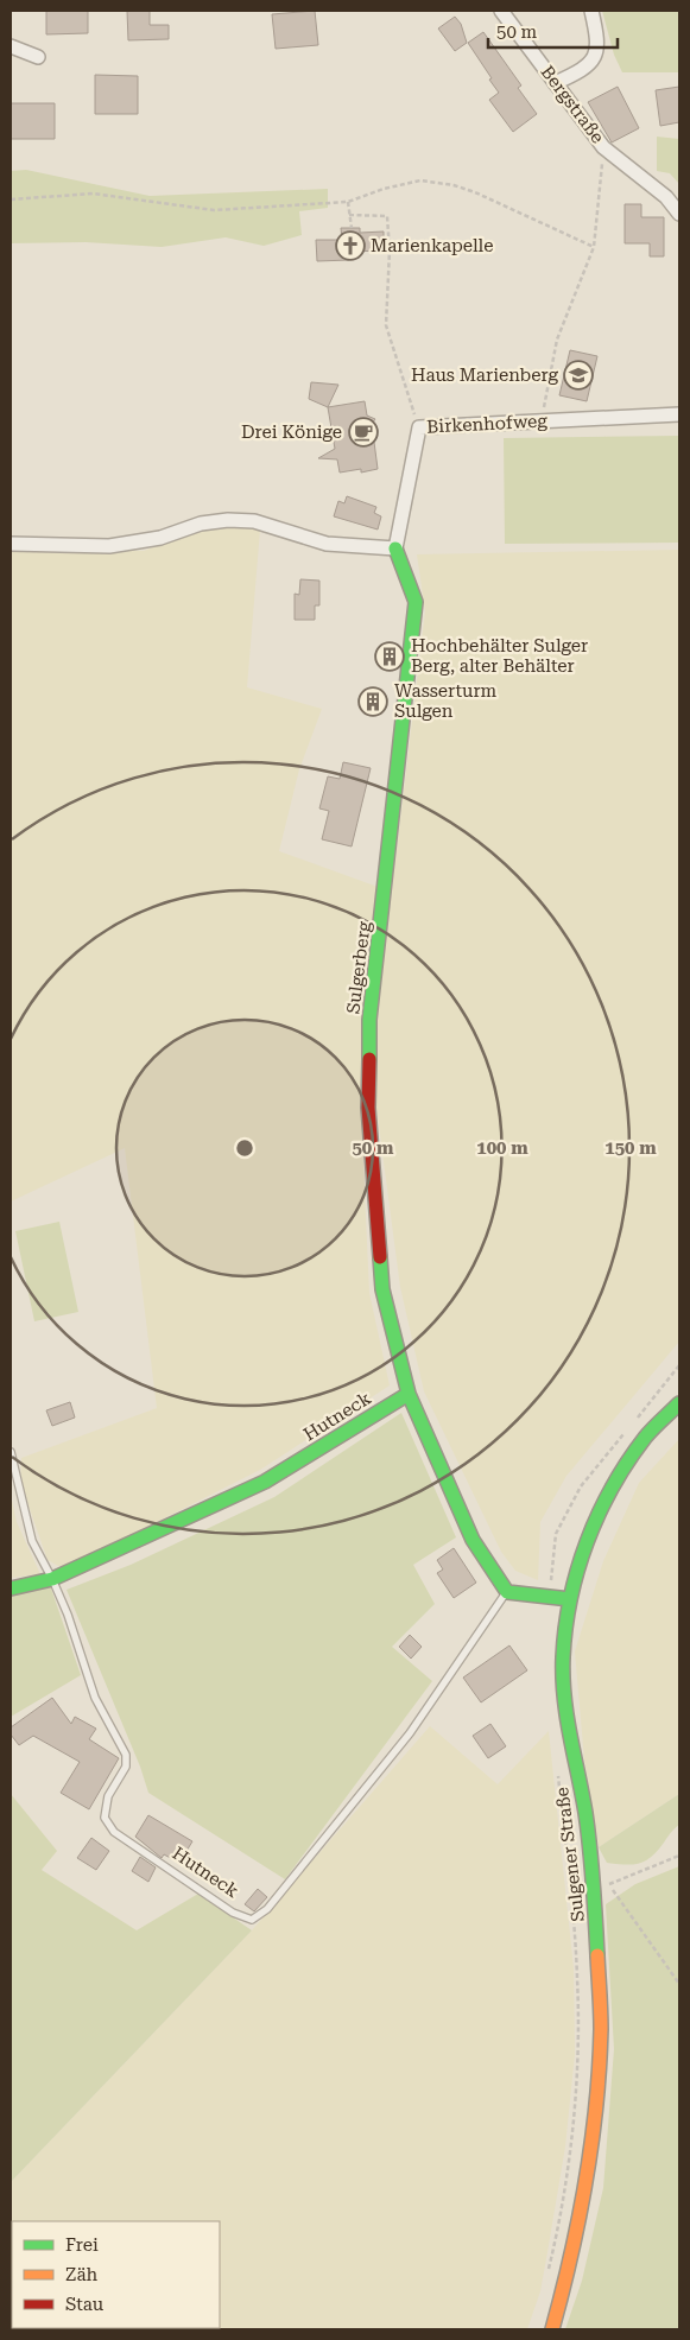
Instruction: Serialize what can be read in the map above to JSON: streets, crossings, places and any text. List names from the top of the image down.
{
  "streets": {
    "street": [
      "Bergstraße",
      "Birkenhofweg",
      "Sulgerberg",
      "Hutneck",
      "Sulgener Straße"
    ]
  },
  "crossings": [
    ["Birkenhofweg", "Sulgerberg"],
    ["Sulgerberg", "Hutneck"]
  ],
  "places": {
    "church": ["Marienkapelle"],
    "school or university": ["Haus Marienberg"],
    "cafe": ["Drei Könige"],
    "building": ["Hochbehälter Sulger Berg, alter Behälter", "Wasserturm Sulgen"]
  },
  "legend": ["Frei", "Zäh", "Stau"],
  "scale_bar": "50 m",
  "rings": ["50 m", "100 m", "150 m"]
}
